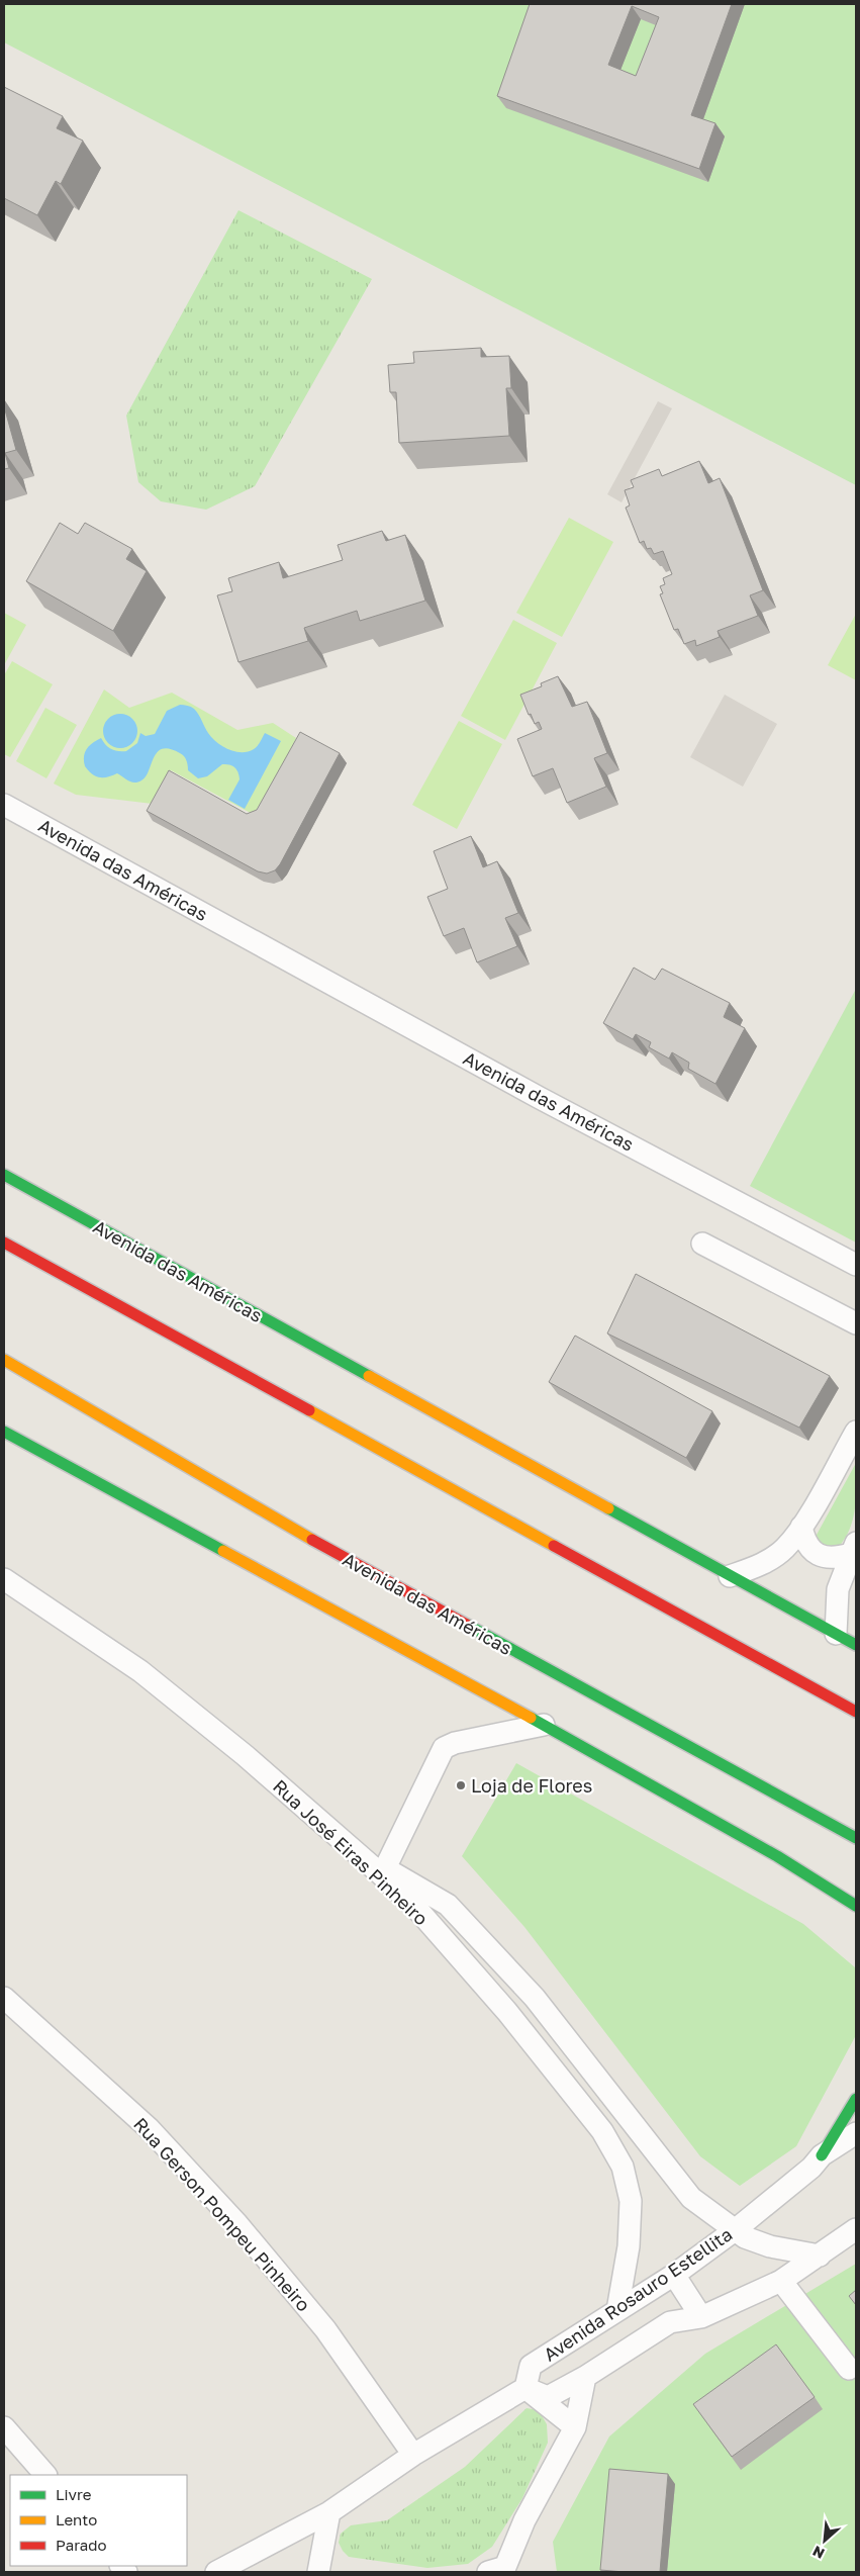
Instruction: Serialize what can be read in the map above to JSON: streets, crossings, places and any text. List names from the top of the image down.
{
  "streets": {
    "main road": ["Avenida das Américas"],
    "street": ["Rua José Eiras Pinheiro", "Rua Gerson Pompeu Pinheiro", "Avenida Rosauro Estellita"]
  },
  "crossings": [
    ["Rua José Eiras Pinheiro", "Avenida Rosauro Estellita"]
  ],
  "places": ["Loja de Flores"],
  "legend": ["Livre", "Lento", "Parado"],
  "north": "bottom left"
}
